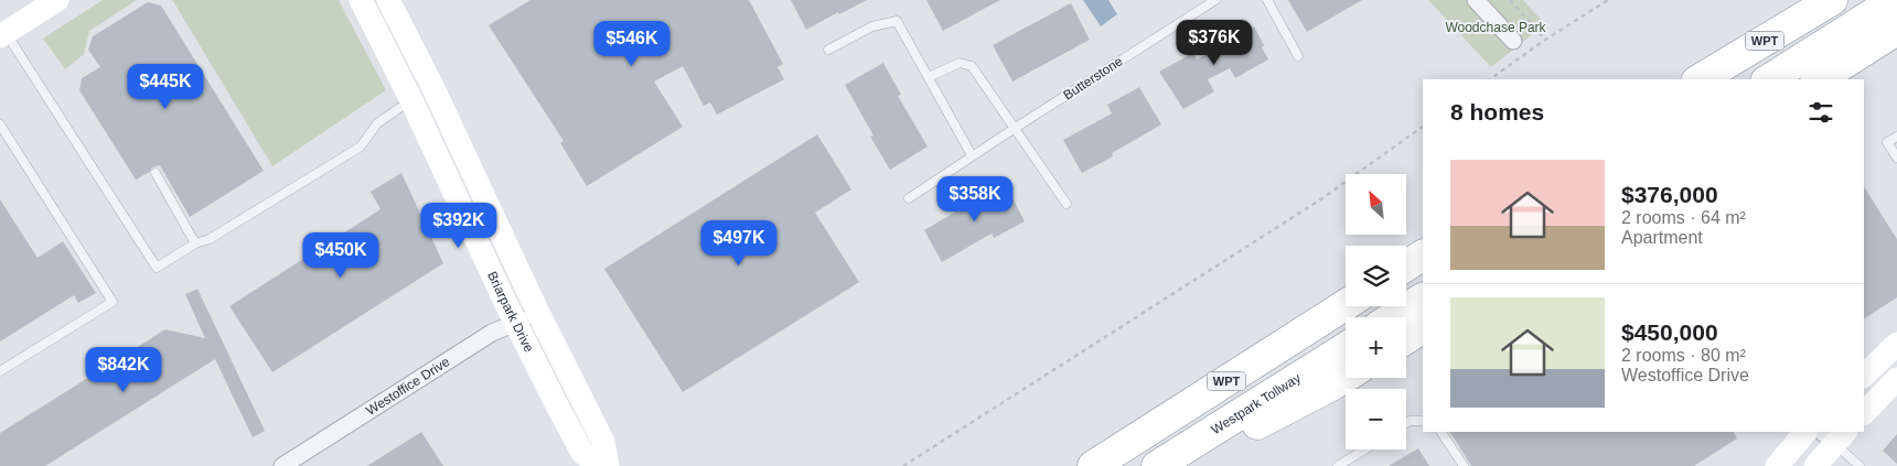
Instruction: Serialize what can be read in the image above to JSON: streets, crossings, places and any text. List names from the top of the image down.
{
  "streets": {
    "highway": ["WPT", "Westpark Tollway"],
    "street": ["Briarpark Drive", "Westoffice Drive"],
    "lane": ["Butterstone"]
  },
  "crossings": [
    ["Briarpark Drive", "Westoffice Drive"]
  ],
  "parks": ["Woodchase Park"],
  "north": "top left",
  "page": {
    "price": [
      "$376K",
      "$546K",
      "$445K",
      "$358K",
      "$392K",
      "$497K",
      "$450K",
      "$842K"
    ],
    "heading": "8 homes",
    "list": [
      {
        "name": "$376,000",
        "note": "2 rooms · 64 m² · Apartment"
      },
      {
        "name": "$450,000",
        "note": "2 rooms · 80 m² · Westoffice Drive"
      }
    ],
    "map_buttons": ["+", "−"]
  }
}
